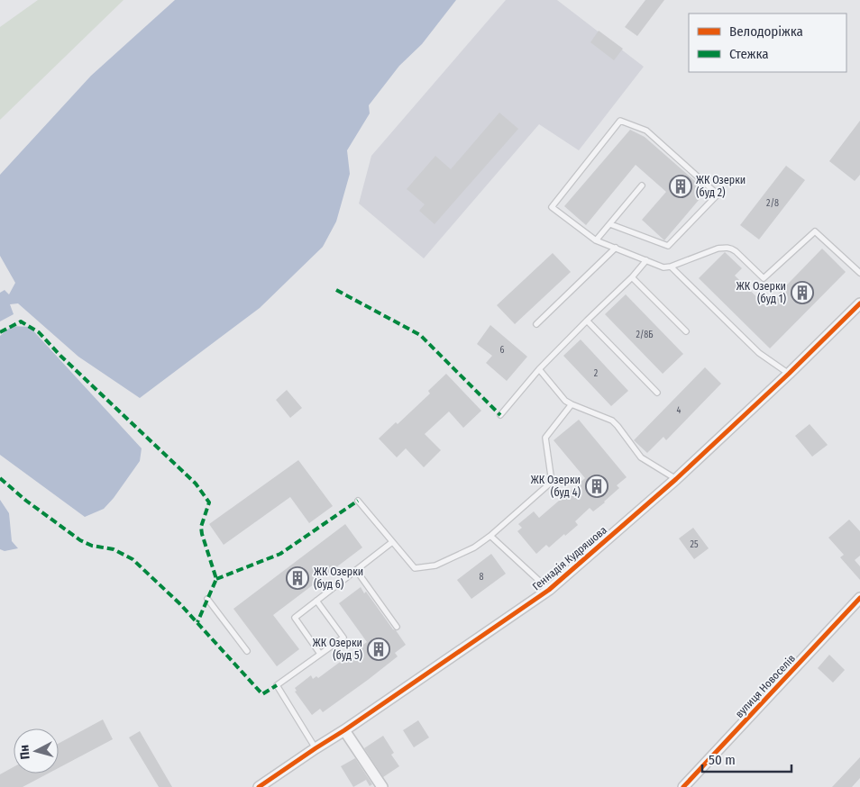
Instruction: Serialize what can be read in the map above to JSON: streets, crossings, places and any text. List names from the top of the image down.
{
  "streets": {
    "street": ["Геннадія Кудряшова", "вулиця Новоселів"]
  },
  "places": {
    "building": [
      "ЖК Озерки (буд 2)",
      "ЖК Озерки (буд 1)",
      "ЖК Озерки (буд 4)",
      "ЖК Озерки (буд 6)",
      "ЖК Озерки (буд 5)"
    ]
  },
  "house_numbers": [
    "2/8",
    "2/8Б",
    "6",
    "2",
    "4",
    "25",
    "8"
  ],
  "legend": ["Велодоріжка", "Стежка"],
  "scale_bar": "50 m",
  "north": "left"
}
